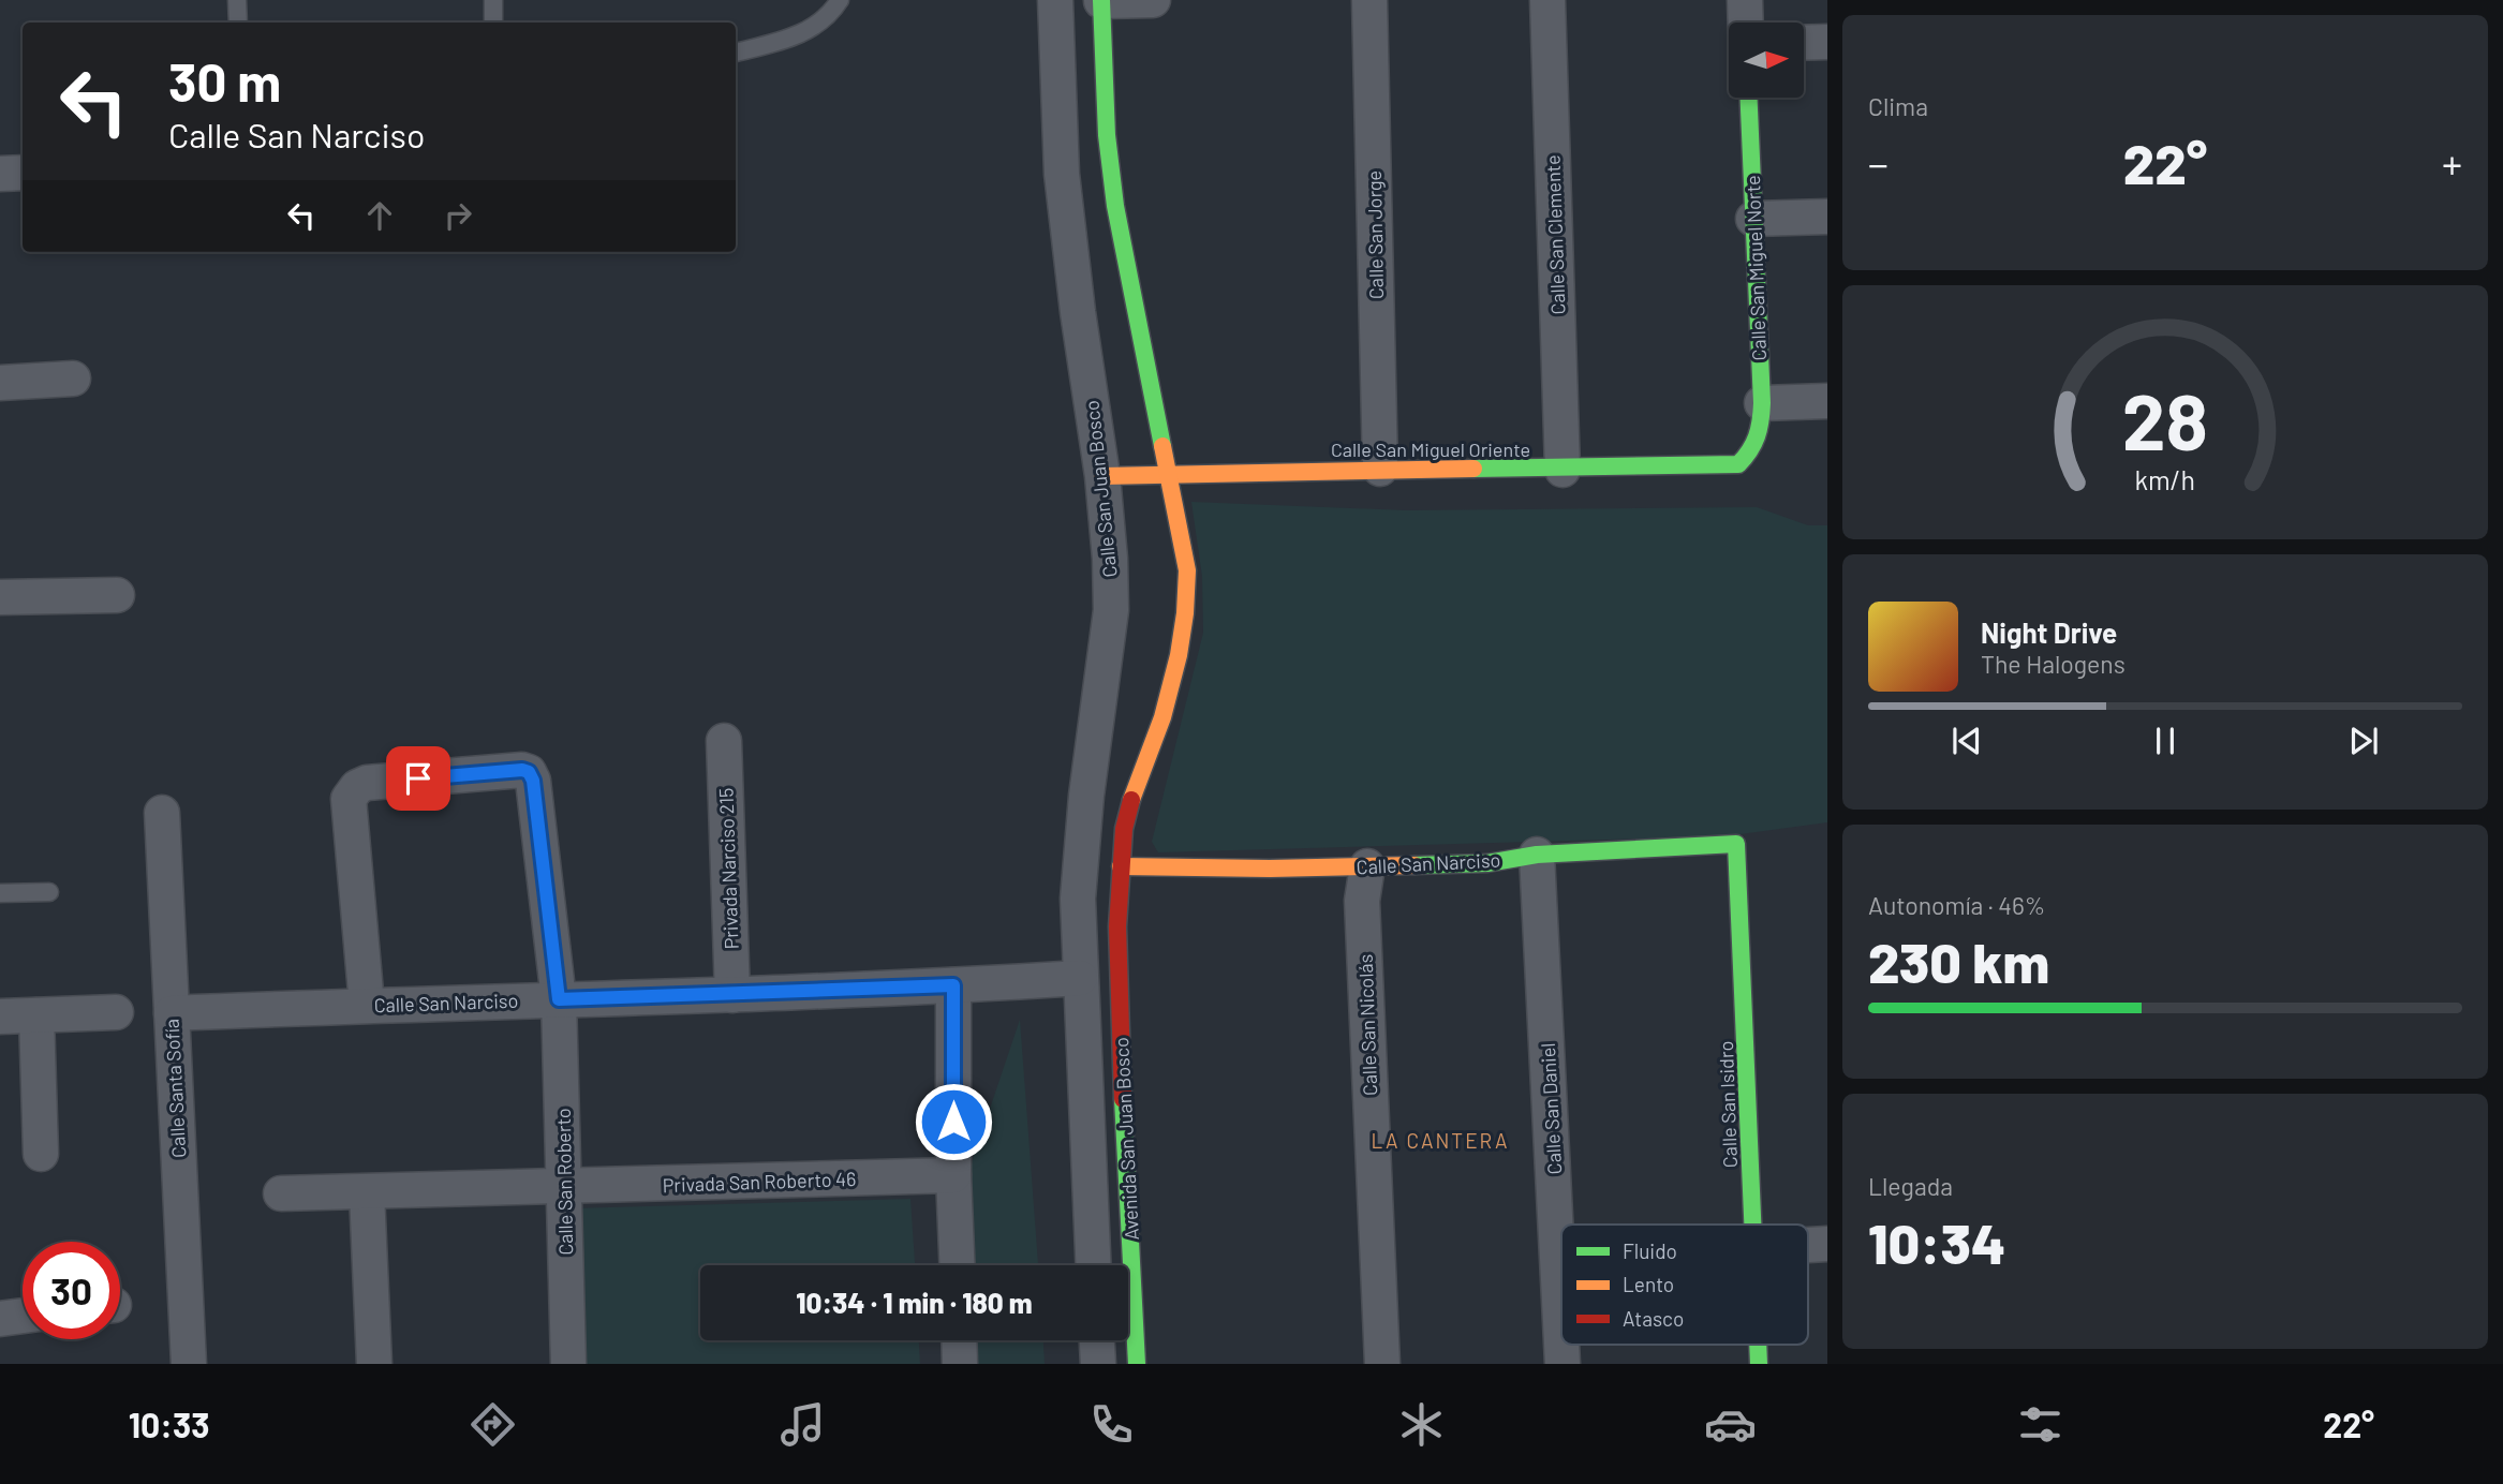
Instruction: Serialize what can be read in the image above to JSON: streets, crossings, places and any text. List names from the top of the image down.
{
  "streets": {
    "street": [
      "Calle San Jorge",
      "Calle San Clemente",
      "Calle San Miguel Norte",
      "Calle San Miguel Oriente",
      "Calle San Juan Bosco",
      "Calle San Narciso",
      "Privada Narciso 215",
      "Calle San Nicolás",
      "Calle Santa Sofía",
      "Calle San Isidro",
      "Calle San Daniel",
      "Avenida San Juan Bosco",
      "Calle San Roberto",
      "Privada San Roberto 46"
    ]
  },
  "crossings": [
    ["Calle San Jorge", "Calle San Miguel Oriente"],
    ["Calle San Clemente", "Calle San Miguel Oriente"],
    ["Calle San Miguel Norte", "Calle San Miguel Oriente"],
    ["Calle San Miguel Oriente", "Calle San Juan Bosco"],
    ["Calle San Juan Bosco", "Calle San Narciso"],
    ["Calle San Juan Bosco", "Avenida San Juan Bosco"],
    ["Calle San Narciso", "Privada Narciso 215"],
    ["Calle San Narciso", "Calle San Nicolás"],
    ["Calle San Narciso", "Calle Santa Sofía"],
    ["Calle San Narciso", "Calle San Isidro"],
    ["Calle San Narciso", "Calle San Daniel"],
    ["Calle San Narciso", "Avenida San Juan Bosco"],
    ["Calle San Narciso", "Calle San Roberto"],
    ["Calle San Roberto", "Privada San Roberto 46"]
  ],
  "districts": ["LA CANTERA"],
  "legend": ["Fluido", "Lento", "Atasco"],
  "north": "right",
  "page": {
    "tile": [
      "Clima",
      ["Autonomía · 46%", "230 km"],
      ["Llegada", "10:34"]
    ],
    "turn": ["30 m", "Calle San Narciso"],
    "heat": ["−", "22°", "+"],
    "song": ["Night Drive", "The Halogens"],
    "limit": "30",
    "trip": "10:34 · 1 min · 180 m",
    "tabs": ["10:33", "22°"],
    "gauge": ["28", "km/h"]
  }
}
